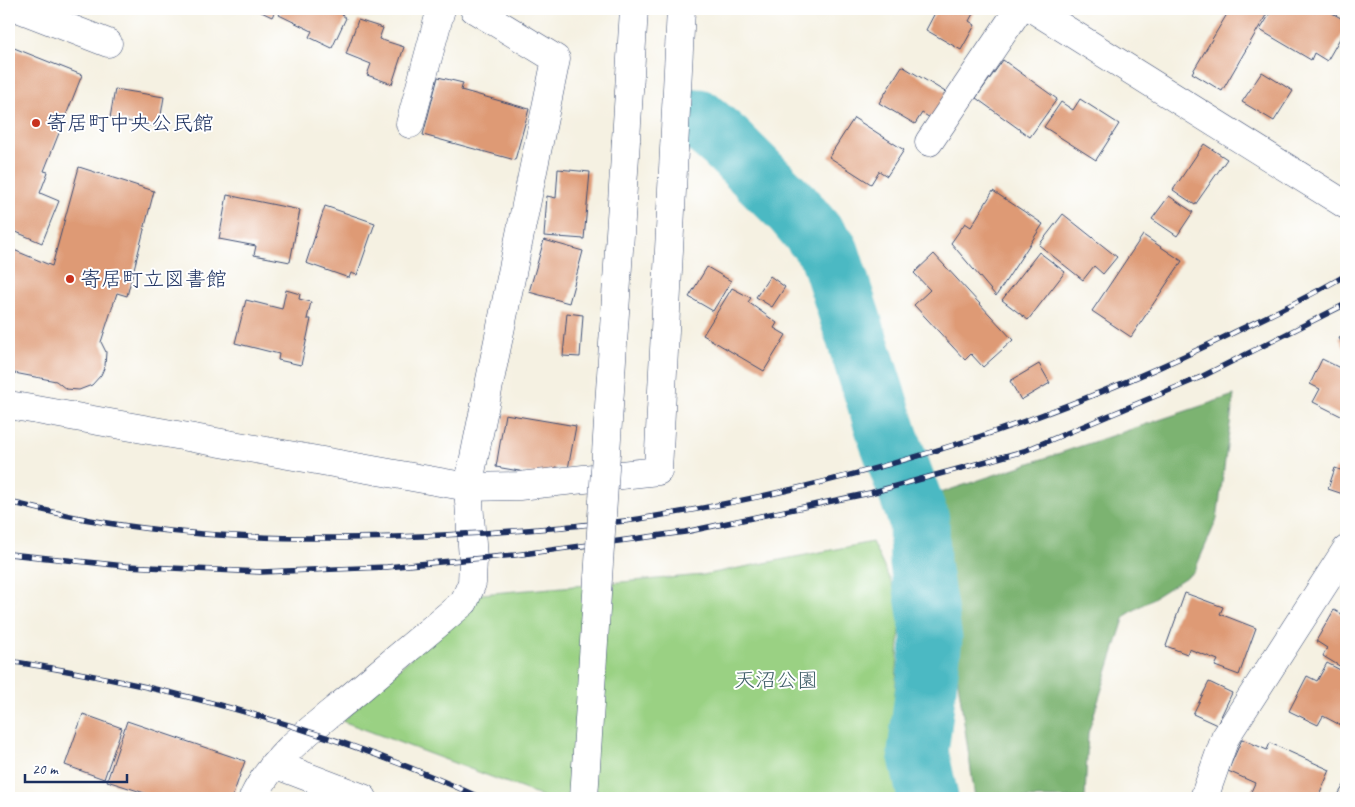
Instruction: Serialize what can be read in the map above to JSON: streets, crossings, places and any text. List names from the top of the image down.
{
  "parks": ["天沼公園"],
  "places": ["寄居町中央公民館", "寄居町立図書館"],
  "scale_bar": "20 m"
}
